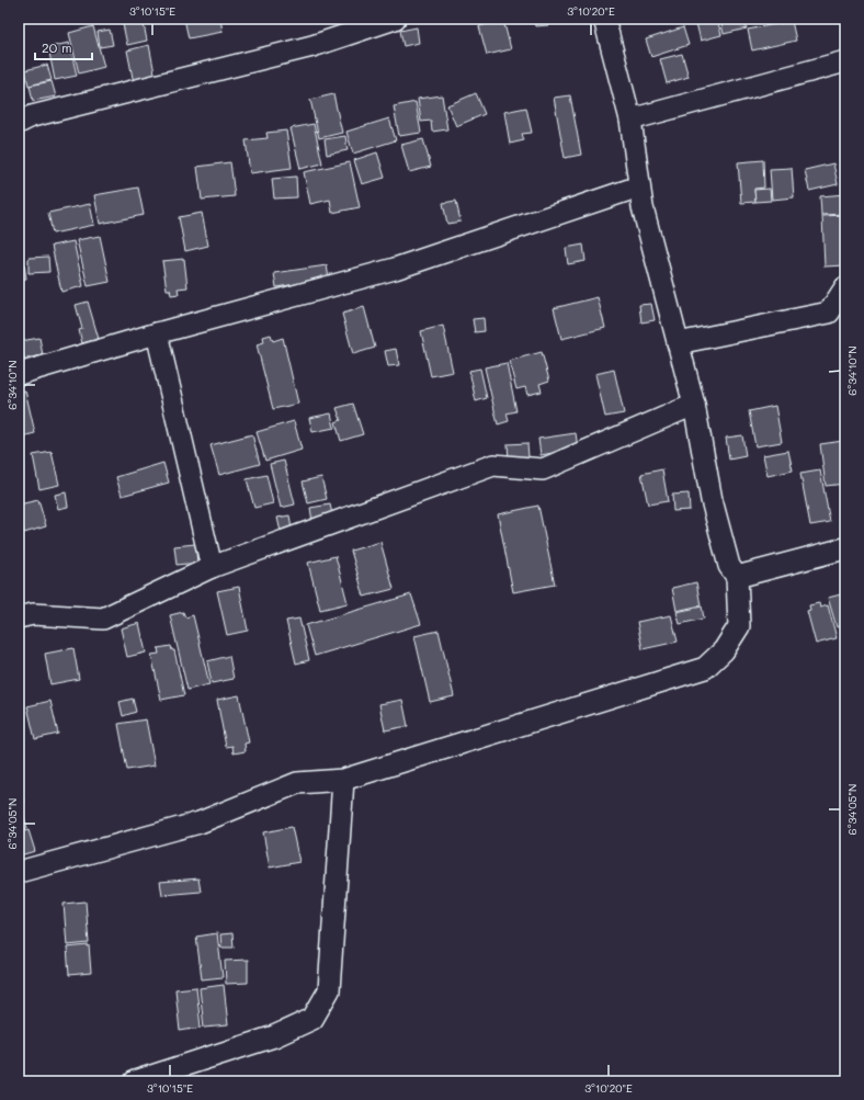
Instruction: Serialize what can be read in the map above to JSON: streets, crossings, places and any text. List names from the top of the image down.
{
  "scale_bar": "20 m",
  "coordinates": [
    "3°10'15\"E",
    "3°10'20\"E",
    "6°34'10\"N",
    "6°34'05\"N"
  ]
}
